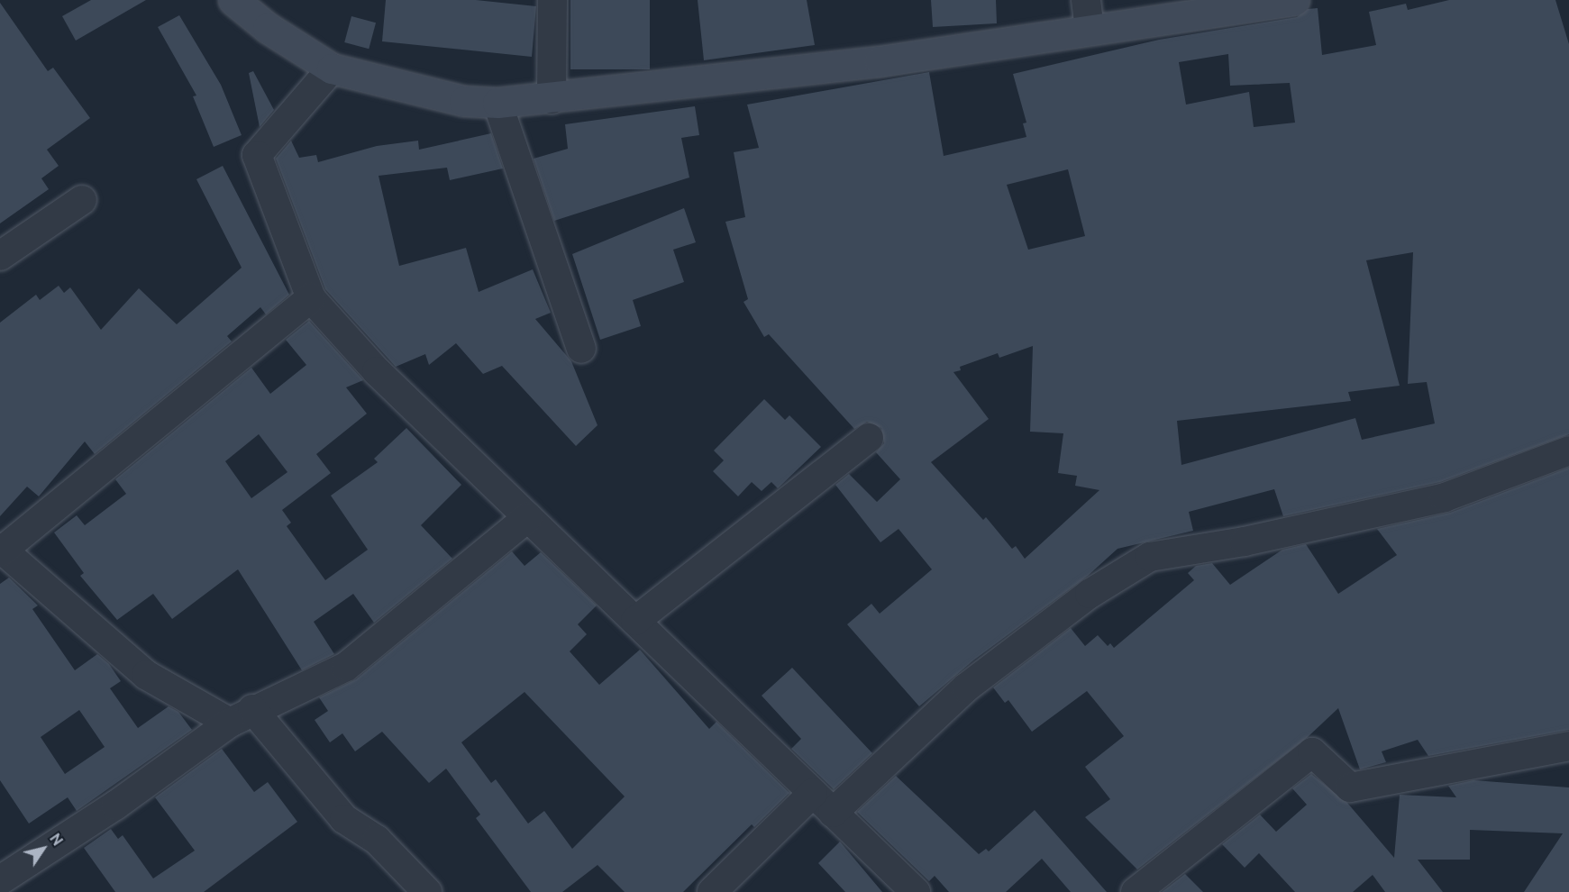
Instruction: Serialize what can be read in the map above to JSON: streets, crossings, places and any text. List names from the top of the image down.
{
  "north": "top right"
}
